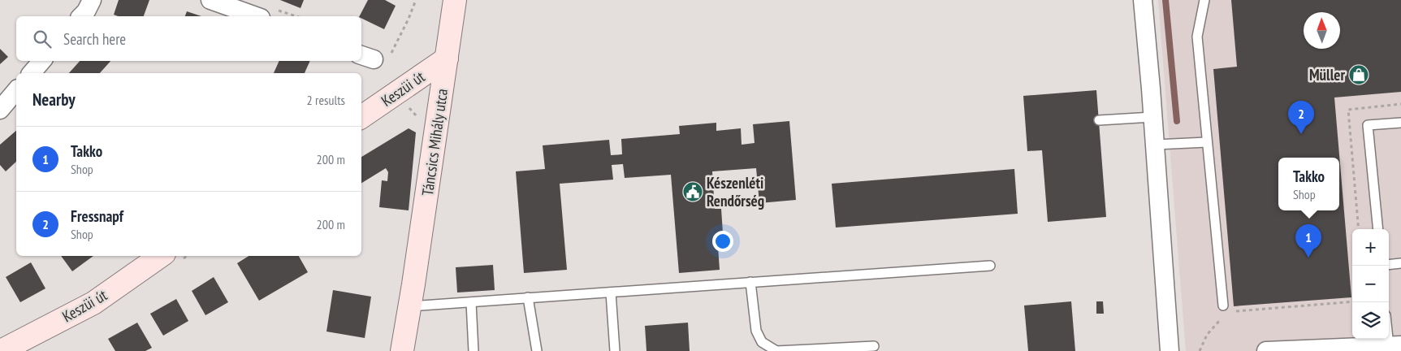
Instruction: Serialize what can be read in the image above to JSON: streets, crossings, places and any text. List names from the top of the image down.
{
  "streets": {
    "street": ["Keszüi út", "Táncsics Mihály utca"]
  },
  "crossings": [
    ["Keszüi út", "Táncsics Mihály utca"]
  ],
  "places": {
    "shop": ["Müller"],
    "public building": ["Készenléti Rendőrség"]
  },
  "north": "top",
  "page": {
    "search": "Search here",
    "heading": ["Nearby", "2 results"],
    "pins": ["2", "1"],
    "list": [
      {
        "mark": "1",
        "name": "Takko",
        "note": "Shop",
        "value": "200 m"
      },
      {
        "mark": "2",
        "name": "Fressnapf",
        "note": "Shop",
        "value": "200 m"
      }
    ],
    "popup": ["Takko", "Shop"],
    "map_buttons": ["+", "−"]
  }
}
